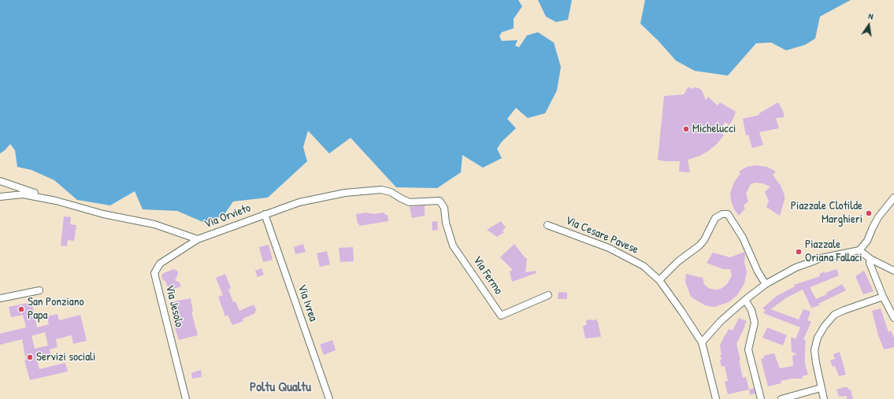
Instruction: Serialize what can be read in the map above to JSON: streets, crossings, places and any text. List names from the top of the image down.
{
  "streets": {
    "street": [
      "Via Orvieto",
      "Via Cesare Pavese",
      "Via Fermo",
      "Via Ivrea",
      "Via Jesolo"
    ]
  },
  "crossings": [
    ["Via Orvieto", "Via Fermo"],
    ["Via Orvieto", "Via Ivrea"],
    ["Via Orvieto", "Via Jesolo"]
  ],
  "districts": ["Poltu Qualtu"],
  "places": [
    "Michelucci",
    "Piazzale Clotilde Marghieri",
    "Piazzale Oriana Fallaci",
    "San Ponziano Papa",
    "Servizi sociali"
  ],
  "north": "top"
}
